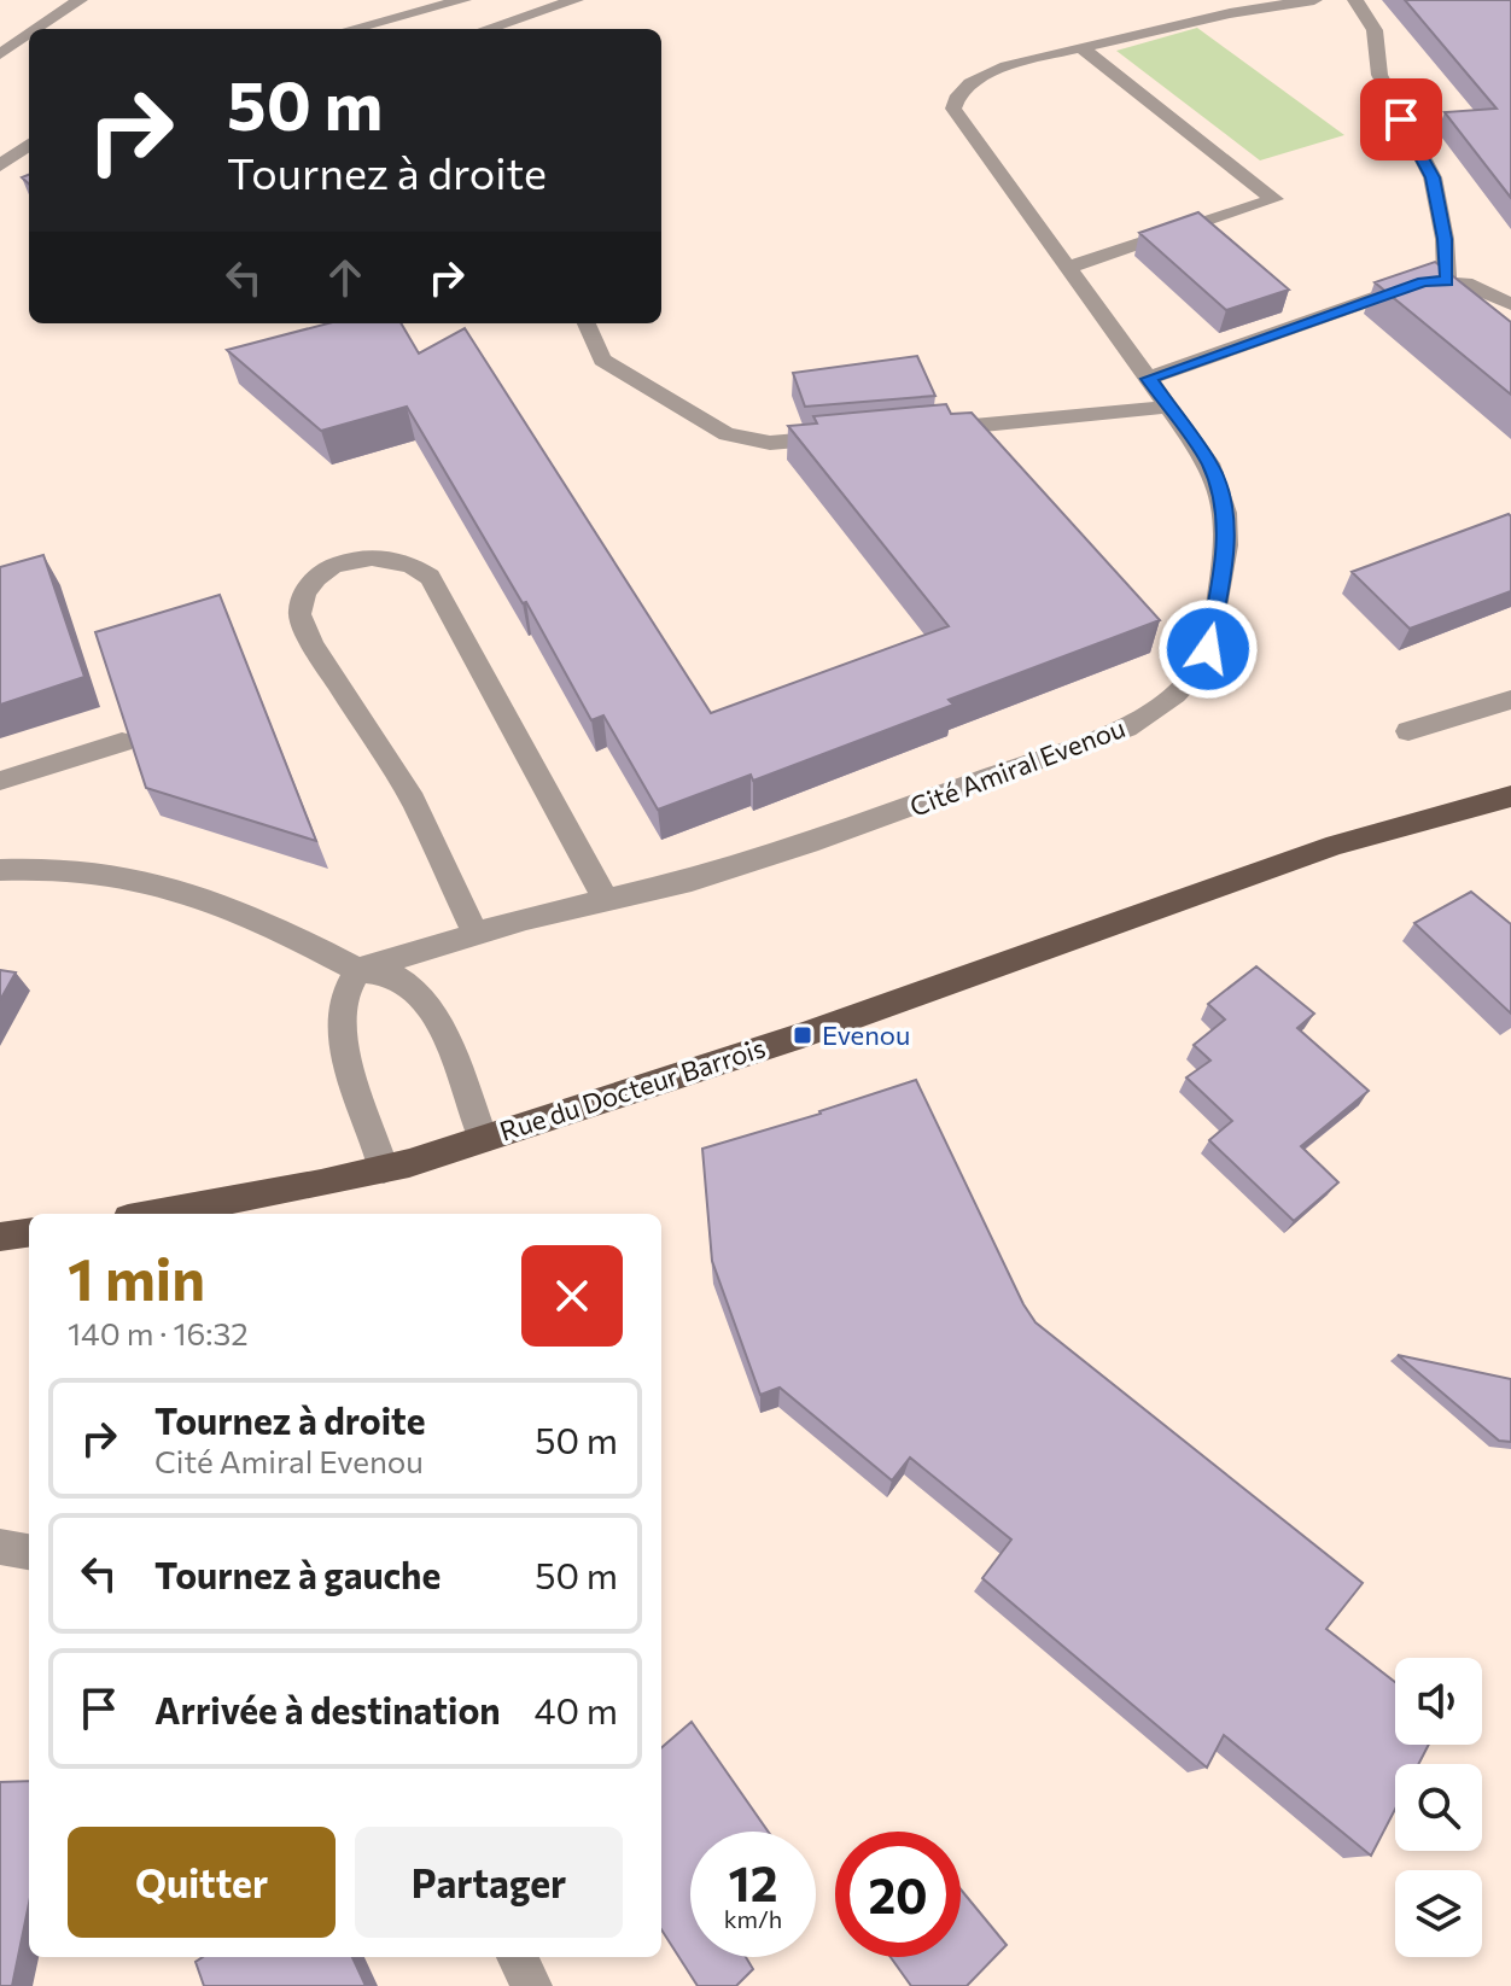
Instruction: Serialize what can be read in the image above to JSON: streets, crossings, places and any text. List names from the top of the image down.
{
  "streets": {
    "main road": ["Rue du Docteur Barrois"],
    "street": ["Cité Amiral Evenou"]
  },
  "places": {
    "transit": ["Evenou"]
  },
  "page": {
    "turn": ["50 m", "Tournez à droite"],
    "heading": ["1 min", "140 m · 16:32"],
    "list": [
      {
        "name": "Tournez à droite",
        "note": "Cité Amiral Evenou",
        "value": "50 m"
      },
      {
        "name": "Tournez à gauche",
        "value": "50 m"
      },
      {
        "name": "Arrivée à destination",
        "value": "40 m"
      }
    ],
    "buttons": ["Quitter", "Partager"],
    "speed": "12 km/h",
    "limit": "20"
  }
}
